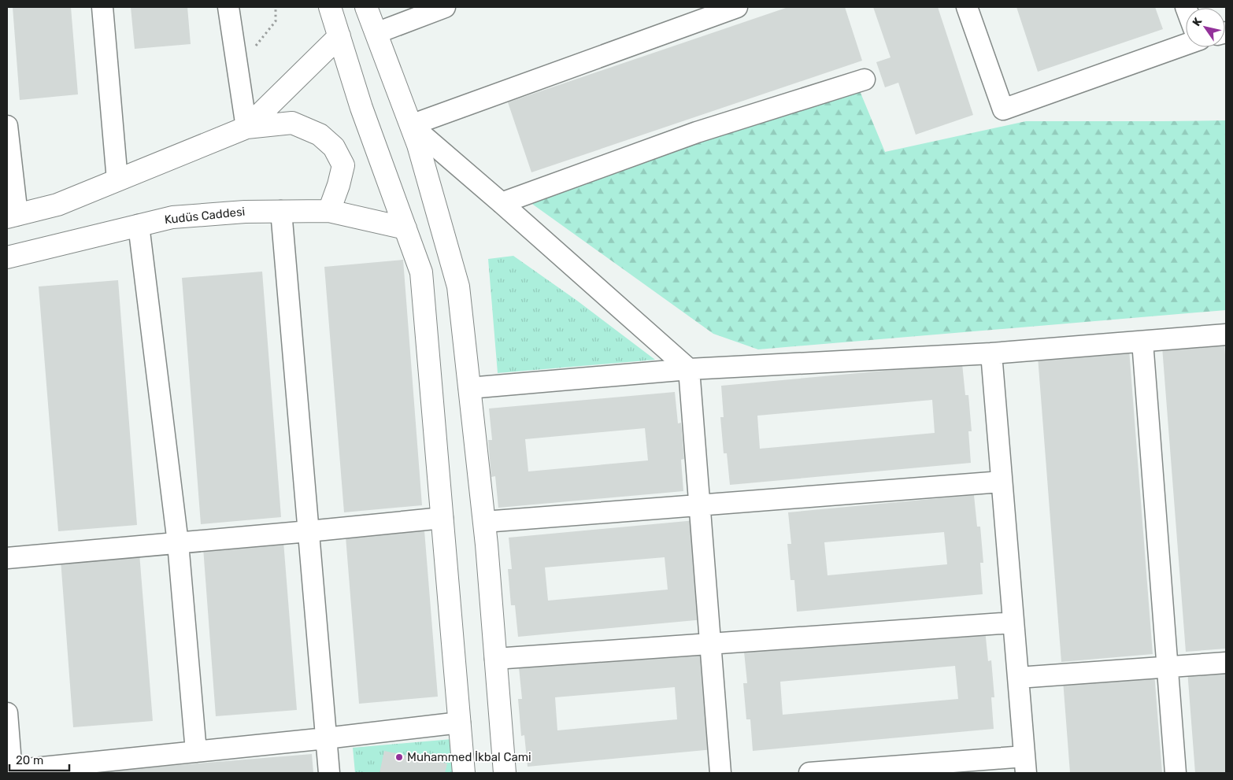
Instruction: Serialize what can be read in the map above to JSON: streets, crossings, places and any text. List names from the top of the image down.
{
  "streets": {
    "street": ["Kudüs Caddesi"]
  },
  "places": ["Muhammed İkbal Cami"],
  "scale_bar": "20 m",
  "north": "top left"
}
